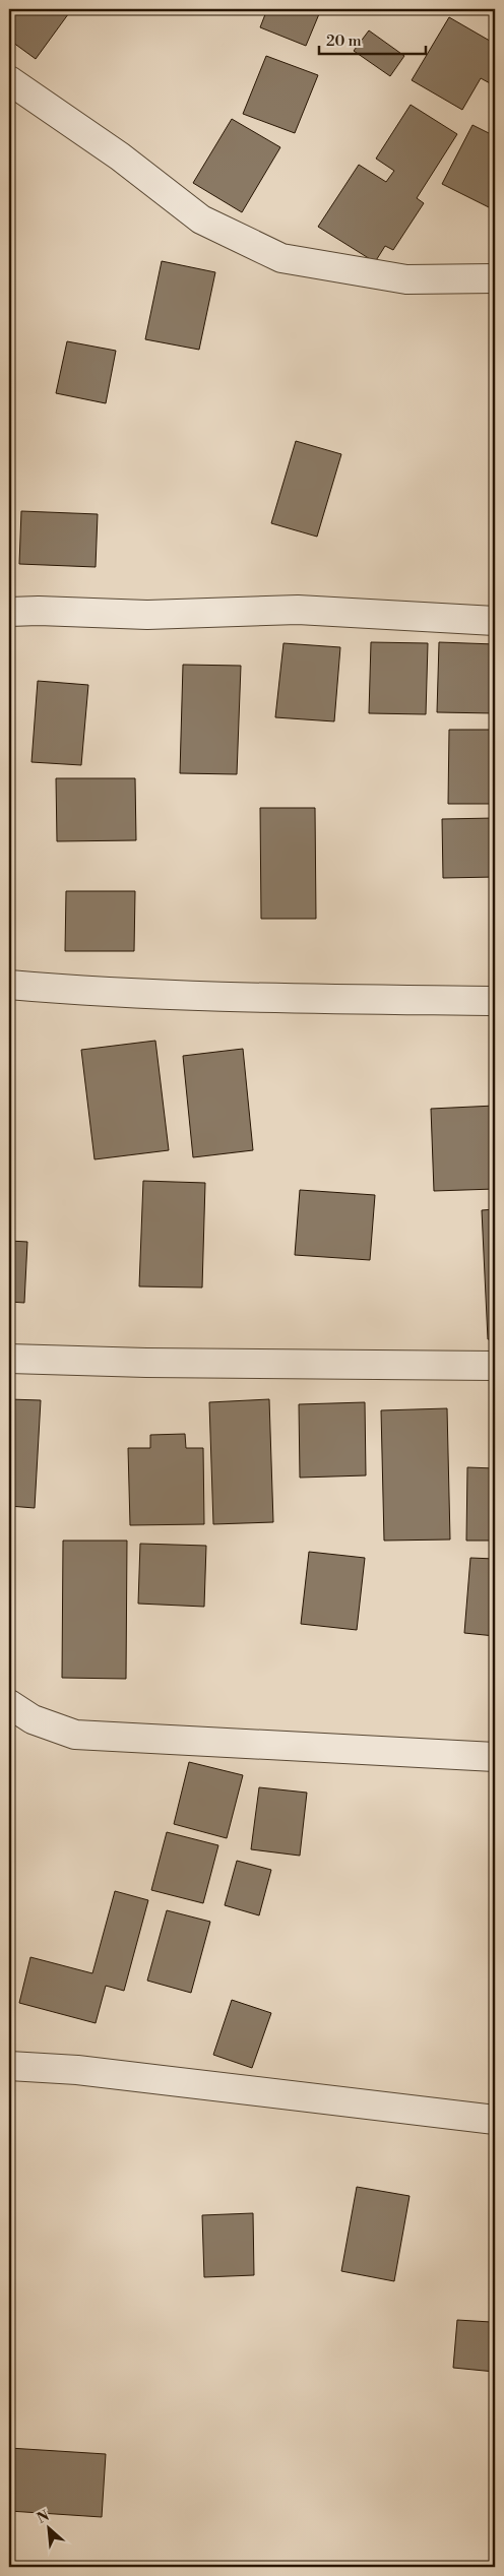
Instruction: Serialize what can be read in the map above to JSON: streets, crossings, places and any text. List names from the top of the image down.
{
  "scale_bar": "20 m",
  "north": "top left"
}
